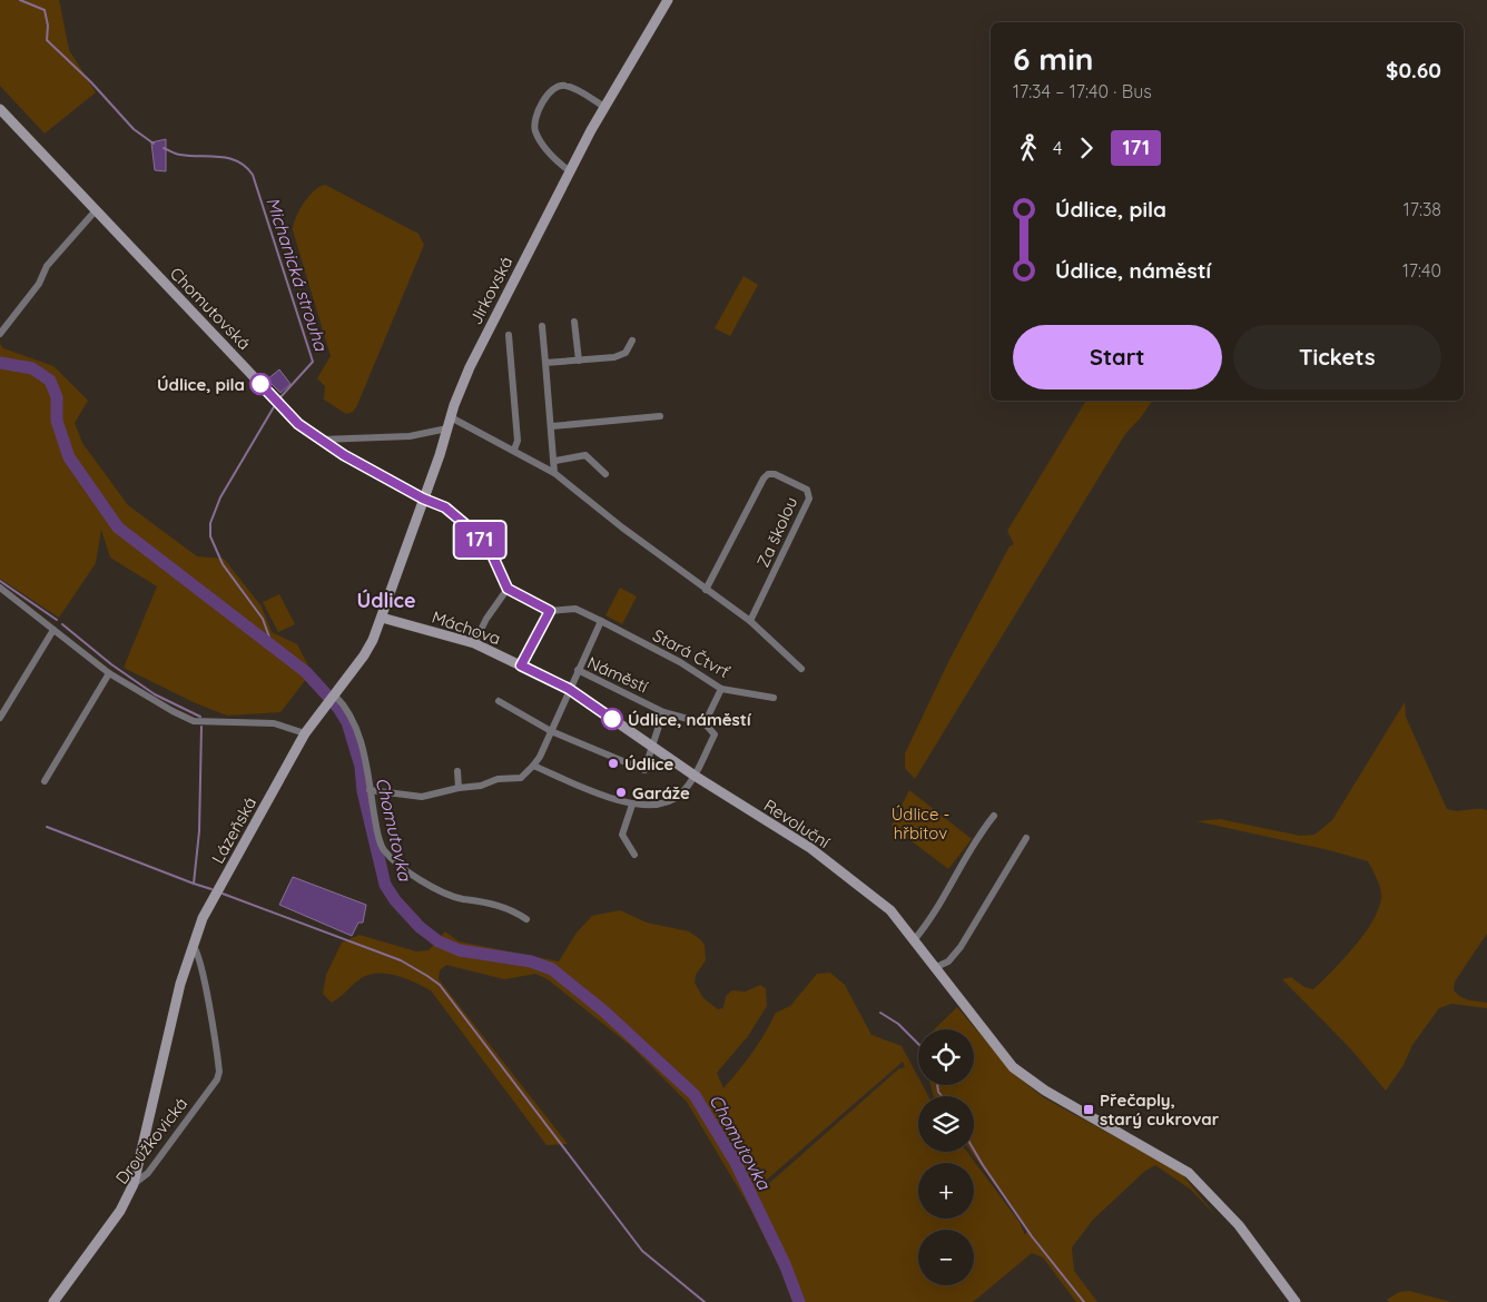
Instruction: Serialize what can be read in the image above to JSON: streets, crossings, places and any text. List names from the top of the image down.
{
  "streets": {
    "street": [
      "Jirkovská",
      "Chomutovská",
      "Za školou",
      "Máchova",
      "Stará Čtvrť",
      "Náměstí",
      "Revoluční",
      "Lázeňská",
      "Droužkovická"
    ]
  },
  "crossings": [
    ["Jirkovská", "Chomutovská"],
    ["Jirkovská", "Máchova"],
    ["Jirkovská", "Lázeňská"],
    ["Máchova", "Náměstí"],
    ["Máchova", "Lázeňská"],
    ["Náměstí", "Revoluční"],
    ["Lázeňská", "Droužkovická"]
  ],
  "districts": ["Údlice"],
  "water": ["Michanická strouha", "Chomutovka"],
  "parks": ["Údlice - hřbitov"],
  "places": {
    "other": [
      "Údlice, pila",
      "Údlice, náměstí",
      "Údlice",
      "Garáže"
    ],
    "transit": ["Přečaply, starý cukrovar"]
  },
  "lines": ["bus line 171"],
  "page": {
    "on_map": "171",
    "heading": ["6 min", "17:34 – 17:40 · Bus", "$0.60"],
    "legs": ["4", "171"],
    "list": [
      {
        "name": "Údlice, pila",
        "value": "17:38"
      },
      {
        "name": "Údlice, náměstí",
        "value": "17:40"
      }
    ],
    "buttons": ["Start", "Tickets"],
    "map_buttons": ["+", "−"]
  }
}
